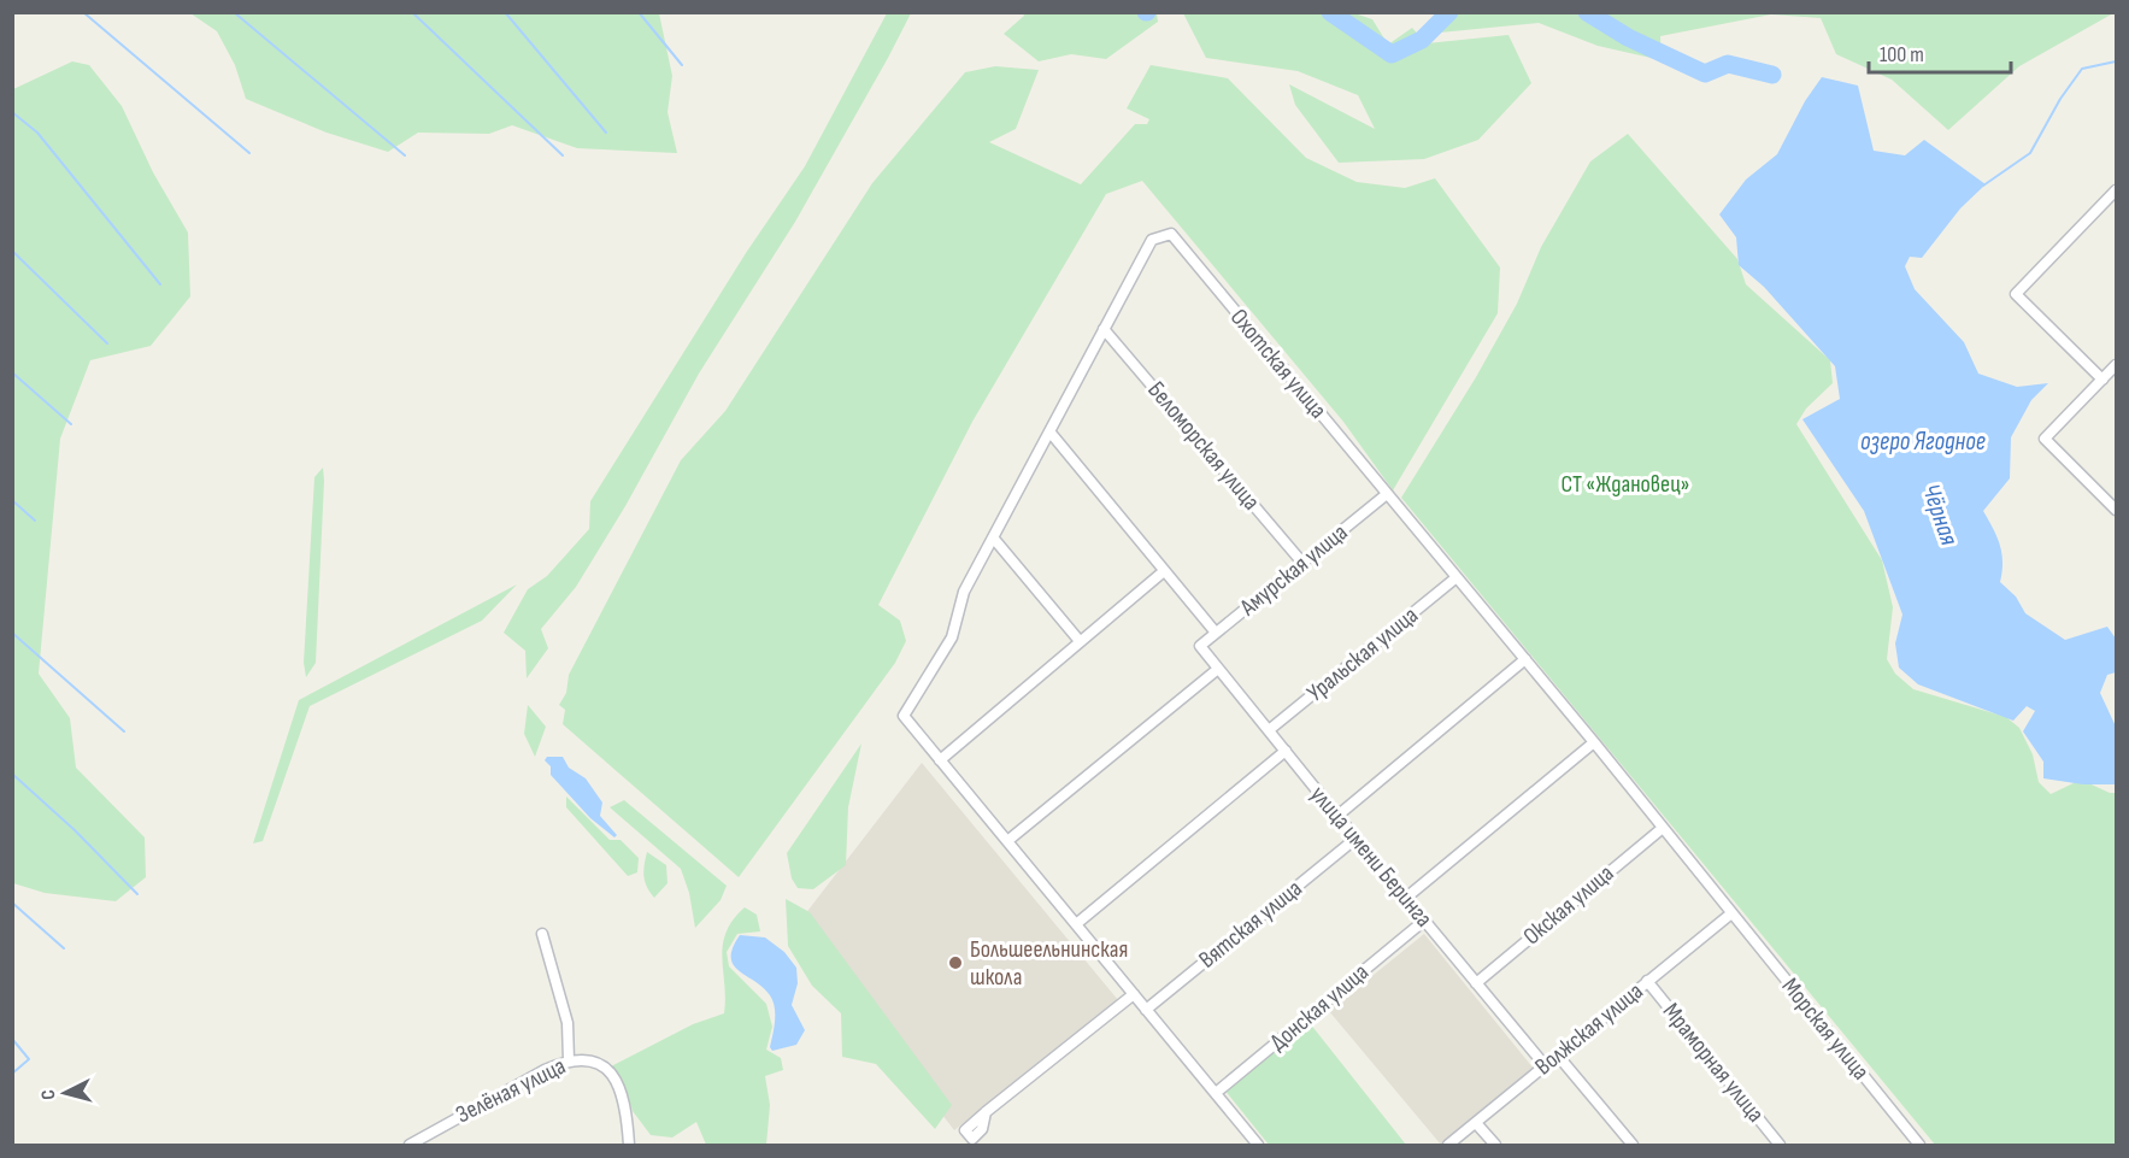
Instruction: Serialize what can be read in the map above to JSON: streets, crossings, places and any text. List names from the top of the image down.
{
  "streets": {
    "street": [
      "Охотская улица",
      "Беломорская улица",
      "Амурская улица",
      "Уральская улица",
      "улица имени Беринга",
      "Окская улица",
      "Вятская улица",
      "Донская улица",
      "Волжская улица",
      "Морская улица",
      "Мраморная улица",
      "Зелёная улица"
    ]
  },
  "crossings": [
    ["Охотская улица", "Беломорская улица"],
    ["Охотская улица", "Амурская улица"],
    ["Охотская улица", "Уральская улица"],
    ["Охотская улица", "Морская улица"],
    ["Беломорская улица", "Амурская улица"],
    ["Амурская улица", "улица имени Беринга"],
    ["Уральская улица", "улица имени Беринга"],
    ["улица имени Беринга", "Окская улица"],
    ["улица имени Беринга", "Вятская улица"],
    ["улица имени Беринга", "Донская улица"],
    ["улица имени Беринга", "Волжская улица"],
    ["Окская улица", "Морская улица"],
    ["Волжская улица", "Морская улица"],
    ["Волжская улица", "Мраморная улица"]
  ],
  "water": ["озеро Ягодное", "Чёрная"],
  "parks": ["СТ «Ждановец»"],
  "places": ["Большеельнинская школа"],
  "scale_bar": "100 m",
  "north": "left"
}
